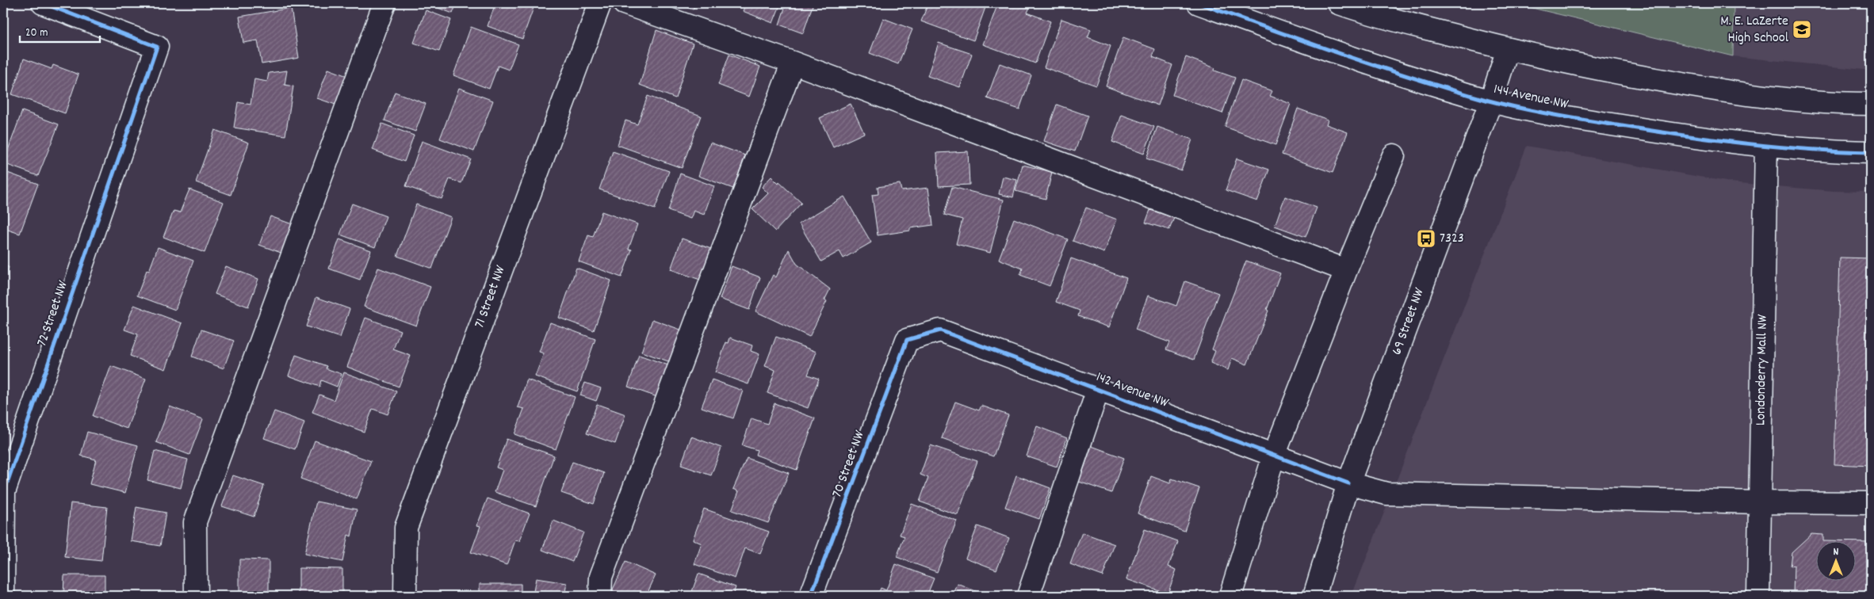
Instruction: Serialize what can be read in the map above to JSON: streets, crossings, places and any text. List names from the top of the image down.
{
  "streets": {
    "street": [
      "144 Avenue NW",
      "71 Street NW",
      "72 Street NW",
      "69 Street NW",
      "Londonderry Mall NW",
      "142 Avenue NW",
      "70 Street NW"
    ]
  },
  "crossings": [
    ["144 Avenue NW", "69 Street NW"],
    ["144 Avenue NW", "Londonderry Mall NW"],
    ["69 Street NW", "142 Avenue NW"],
    ["Londonderry Mall NW", "142 Avenue NW"],
    ["142 Avenue NW", "70 Street NW"]
  ],
  "places": {
    "school or university": ["M. E. LaZerte High School"],
    "bus stop": ["7323"]
  },
  "scale_bar": "20 m",
  "north": "top"
}
